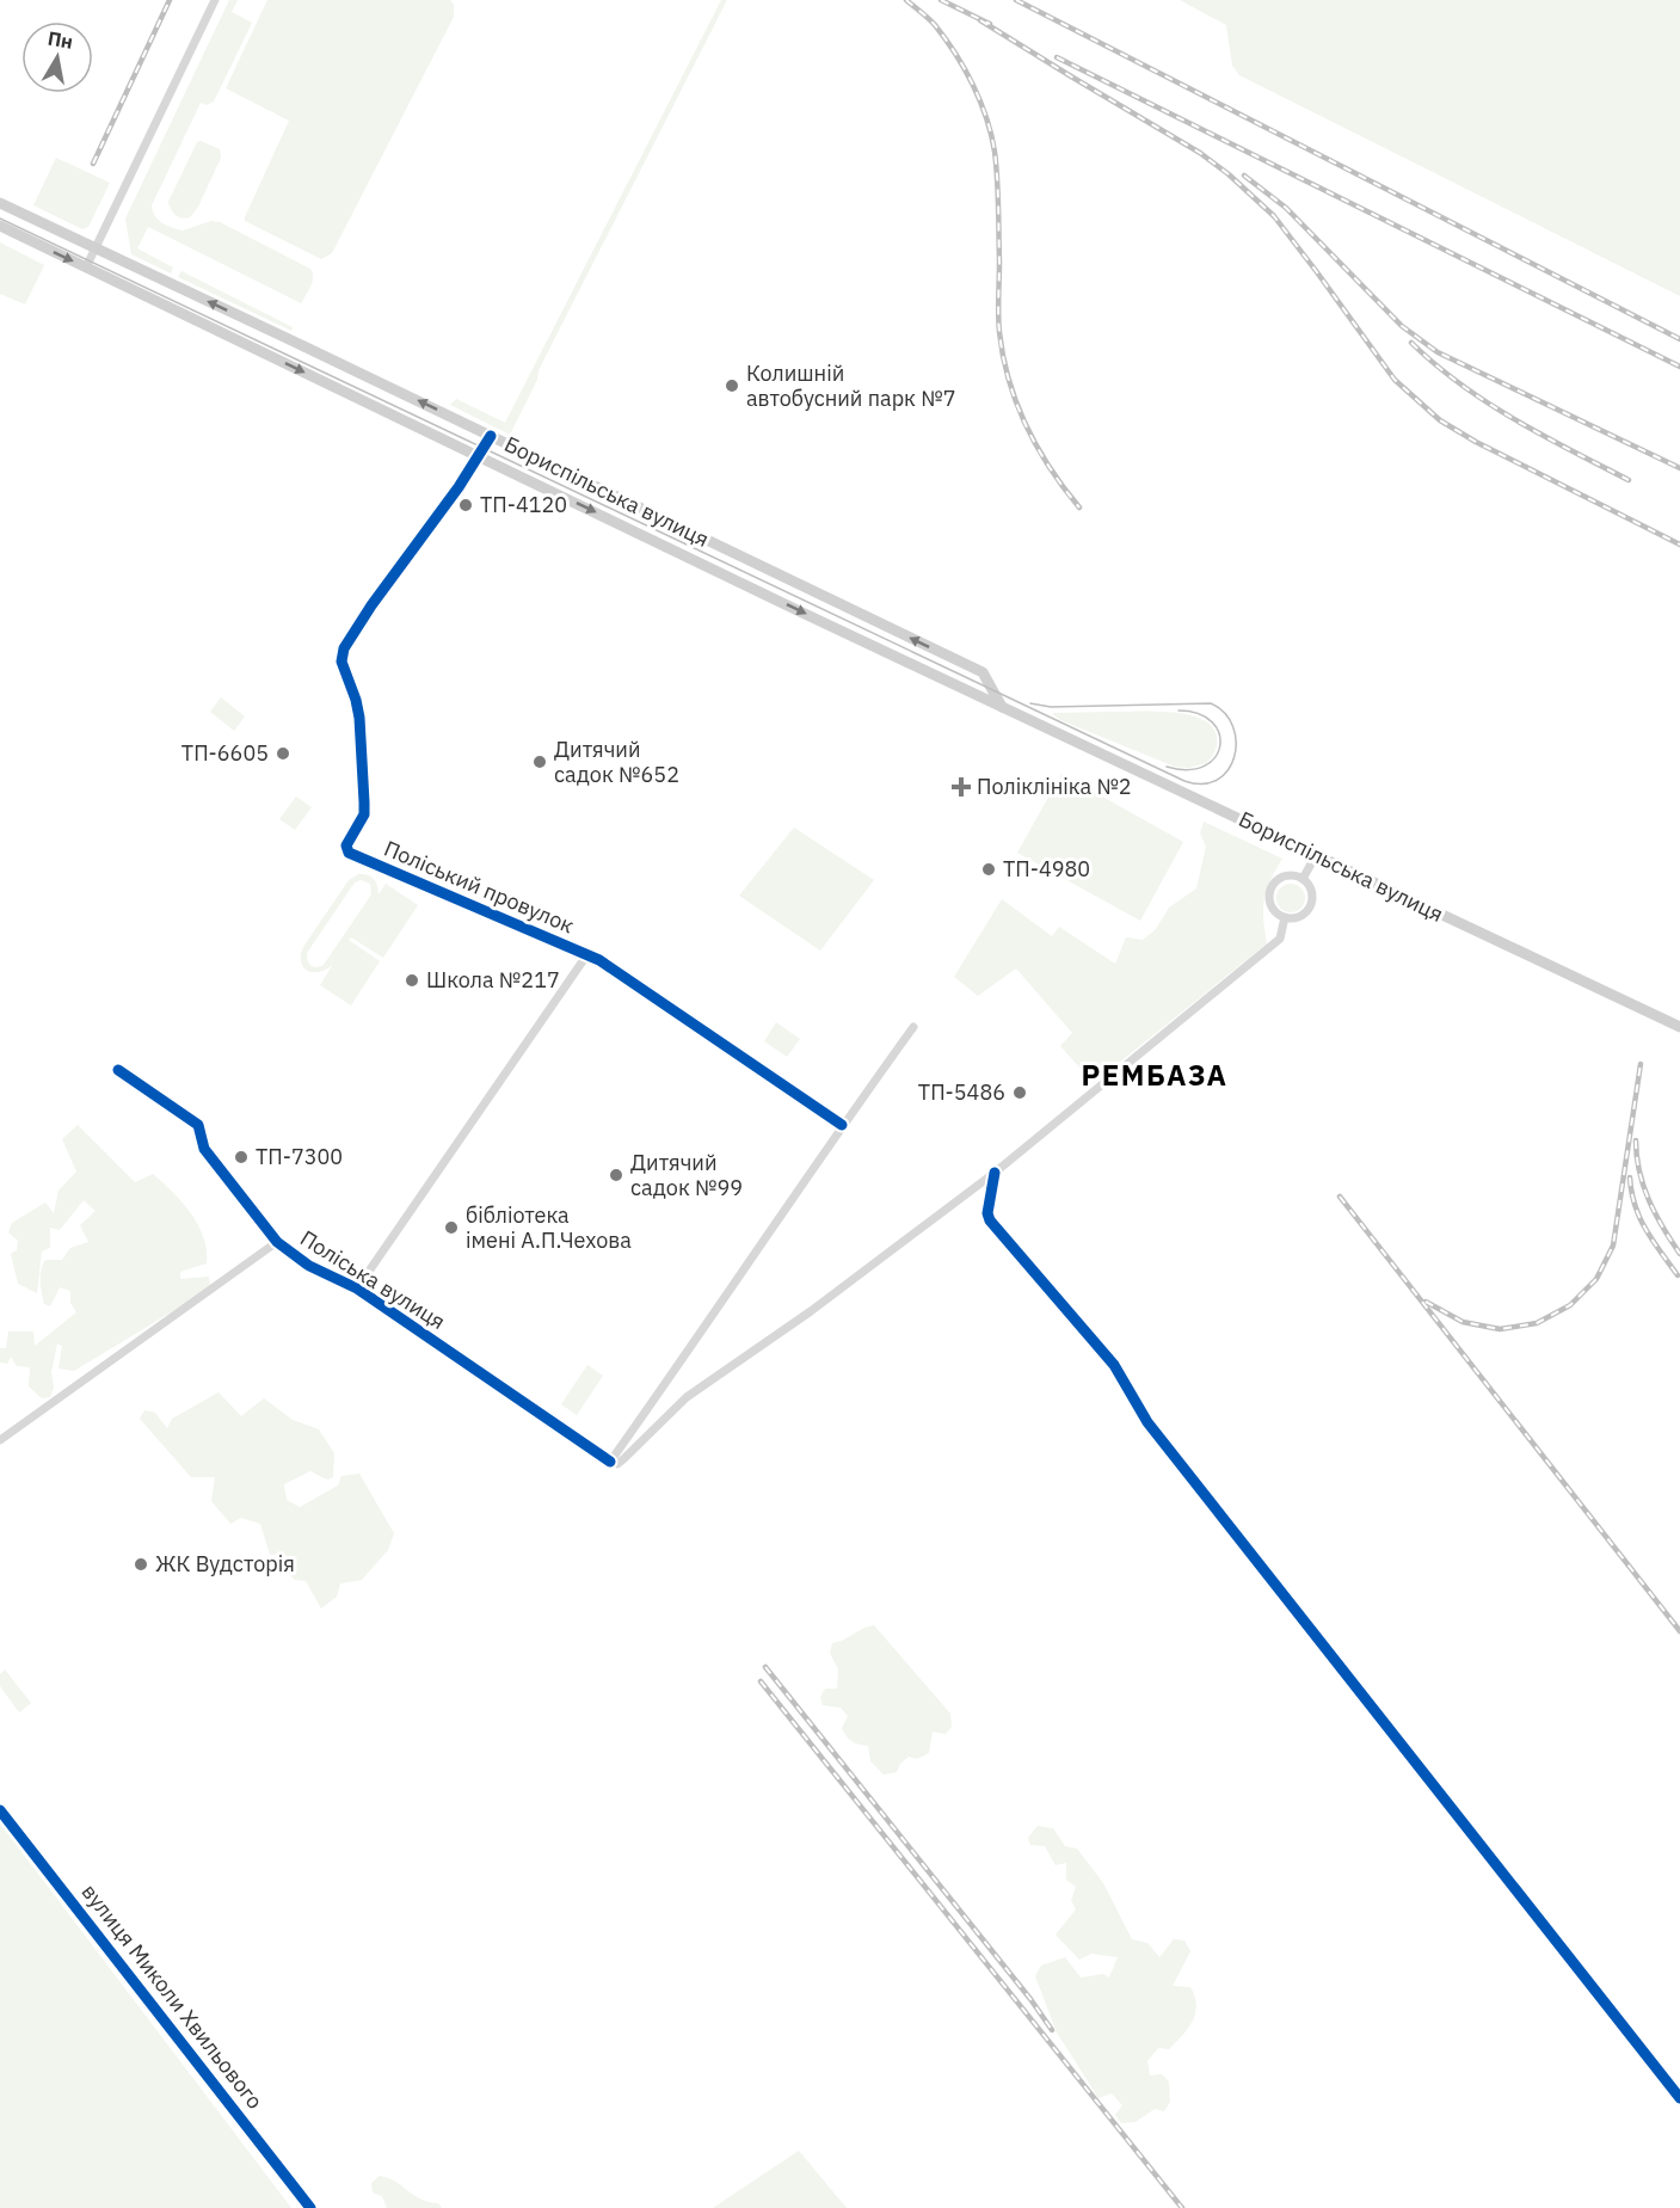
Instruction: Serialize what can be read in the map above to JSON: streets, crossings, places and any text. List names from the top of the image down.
{
  "streets": {
    "main road": ["Бориспільська вулиця"],
    "street": ["Поліський провулок", "Поліська вулиця", "вулиця Миколи Хвильового"]
  },
  "crossings": [
    ["Бориспільська вулиця", "Поліський провулок"],
    ["Поліський провулок", "Поліська вулиця"]
  ],
  "districts": ["РЕМБАЗА"],
  "places": {
    "other": [
      "Колишній автобусний парк №7",
      "ТП-4120",
      "ТП-6605",
      "Дитячий садок №652",
      "ТП-4980",
      "Школа №217",
      "ТП-5486",
      "ТП-7300",
      "Дитячий садок №99",
      "бібліотека імені А.П.Чехова",
      "ЖК Вудсторія"
    ],
    "health": ["Поліклініка №2"]
  },
  "north": "top"
}
